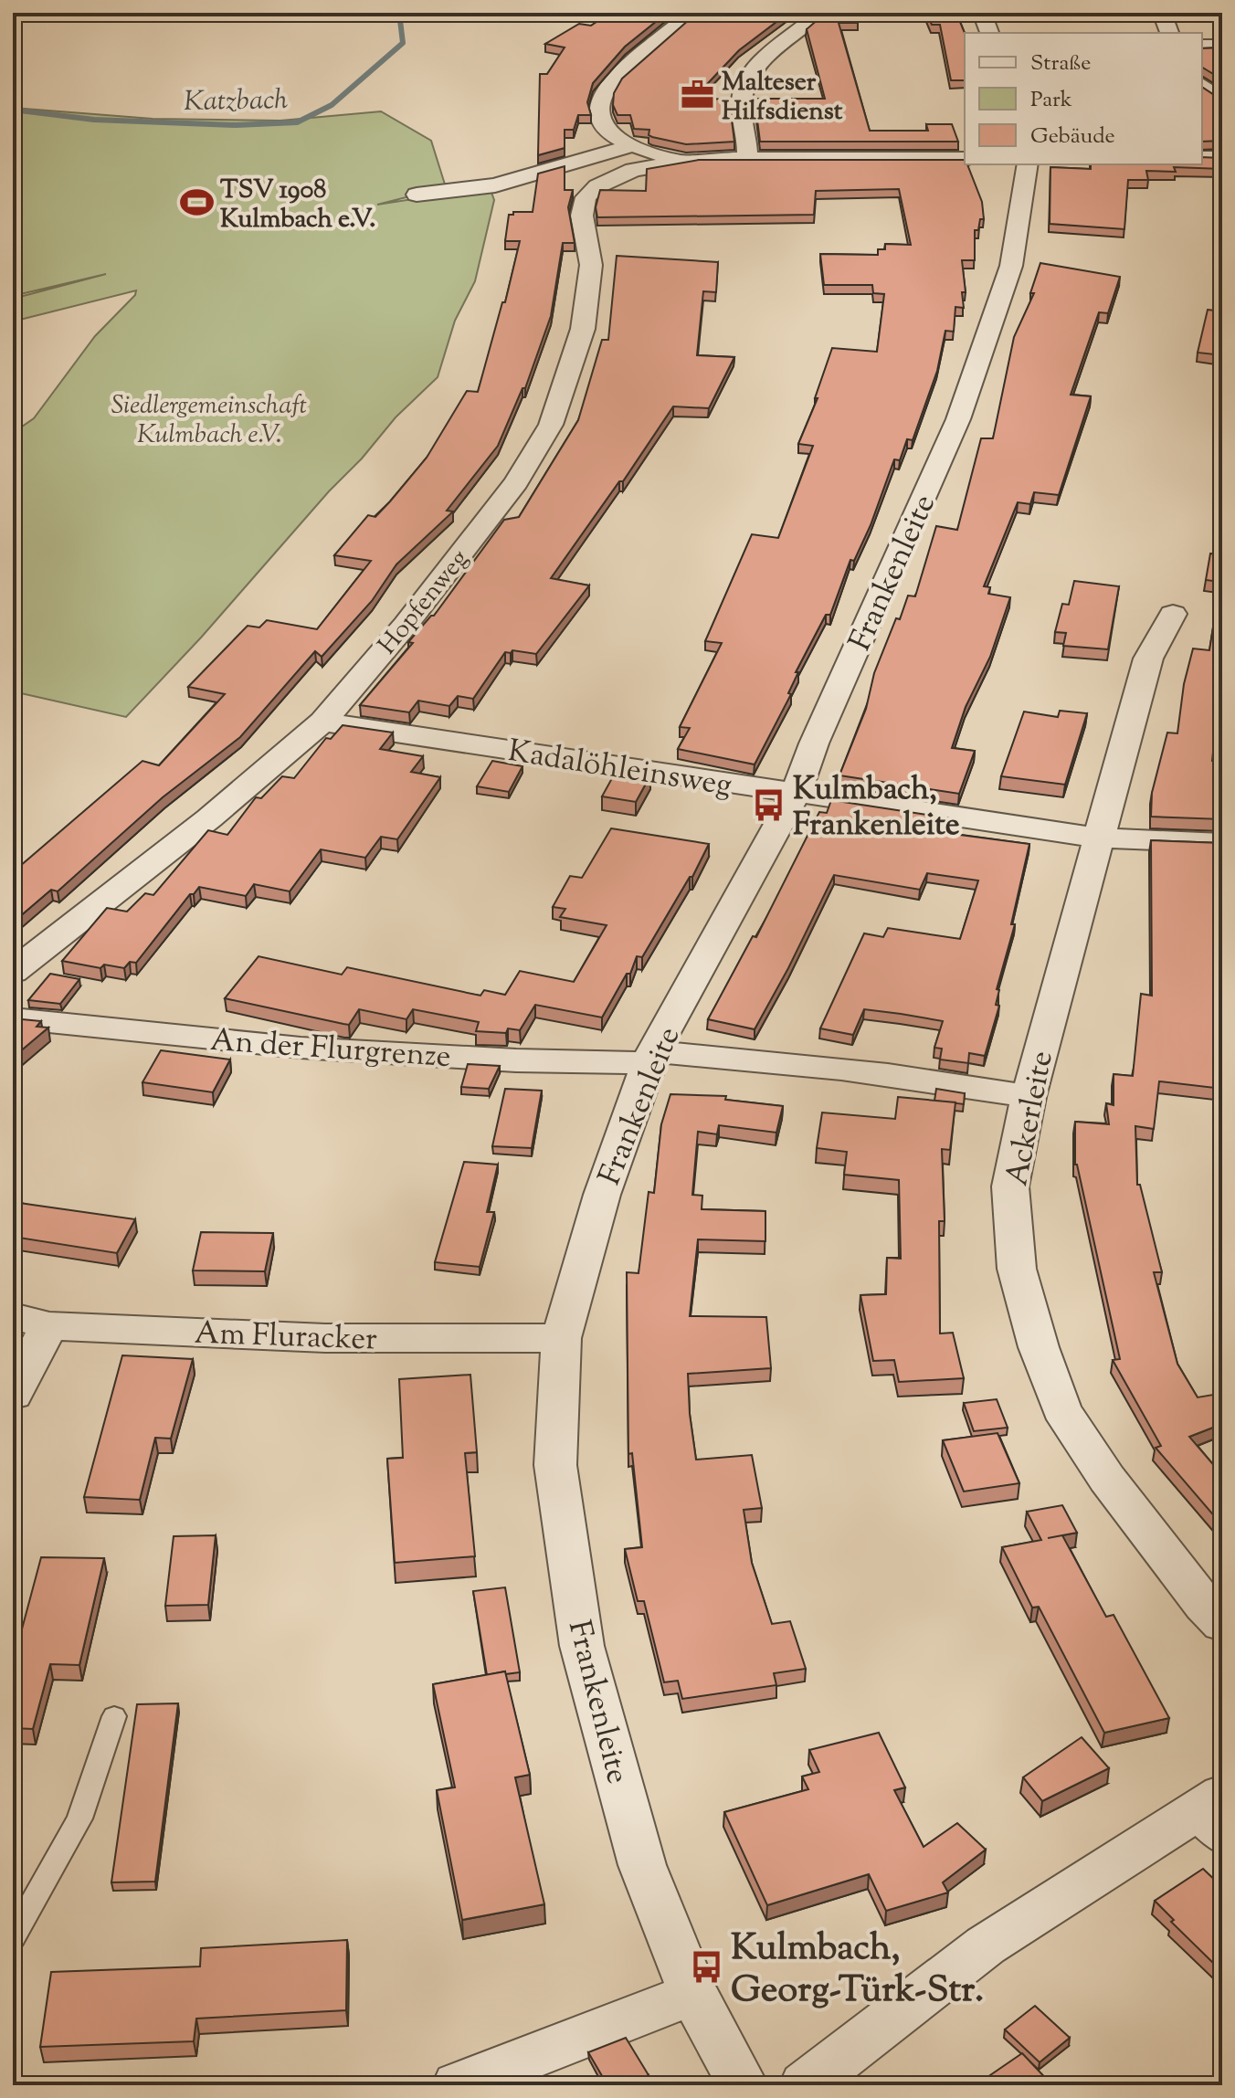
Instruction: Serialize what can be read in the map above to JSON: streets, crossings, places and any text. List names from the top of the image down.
{
  "streets": {
    "street": [
      "Frankenleite",
      "Hopfenweg",
      "Kadalöhleinsweg",
      "An der Flurgrenze",
      "Ackerleite",
      "Am Fluracker"
    ]
  },
  "crossings": [
    ["Frankenleite", "Kadalöhleinsweg"],
    ["Frankenleite", "An der Flurgrenze"],
    ["Frankenleite", "Am Fluracker"],
    ["Hopfenweg", "Kadalöhleinsweg"],
    ["Kadalöhleinsweg", "Ackerleite"],
    ["An der Flurgrenze", "Ackerleite"]
  ],
  "water": ["Katzbach"],
  "parks": ["Siedlergemeinschaft Kulmbach e.V."],
  "places": {
    "office": ["Malteser Hilfsdienst"],
    "sports": ["TSV 1908 Kulmbach e.V."],
    "bus stop": ["Kulmbach, Frankenleite", "Kulmbach, Georg-Türk-Str."]
  },
  "legend": ["Straße", "Park", "Gebäude"]
}
